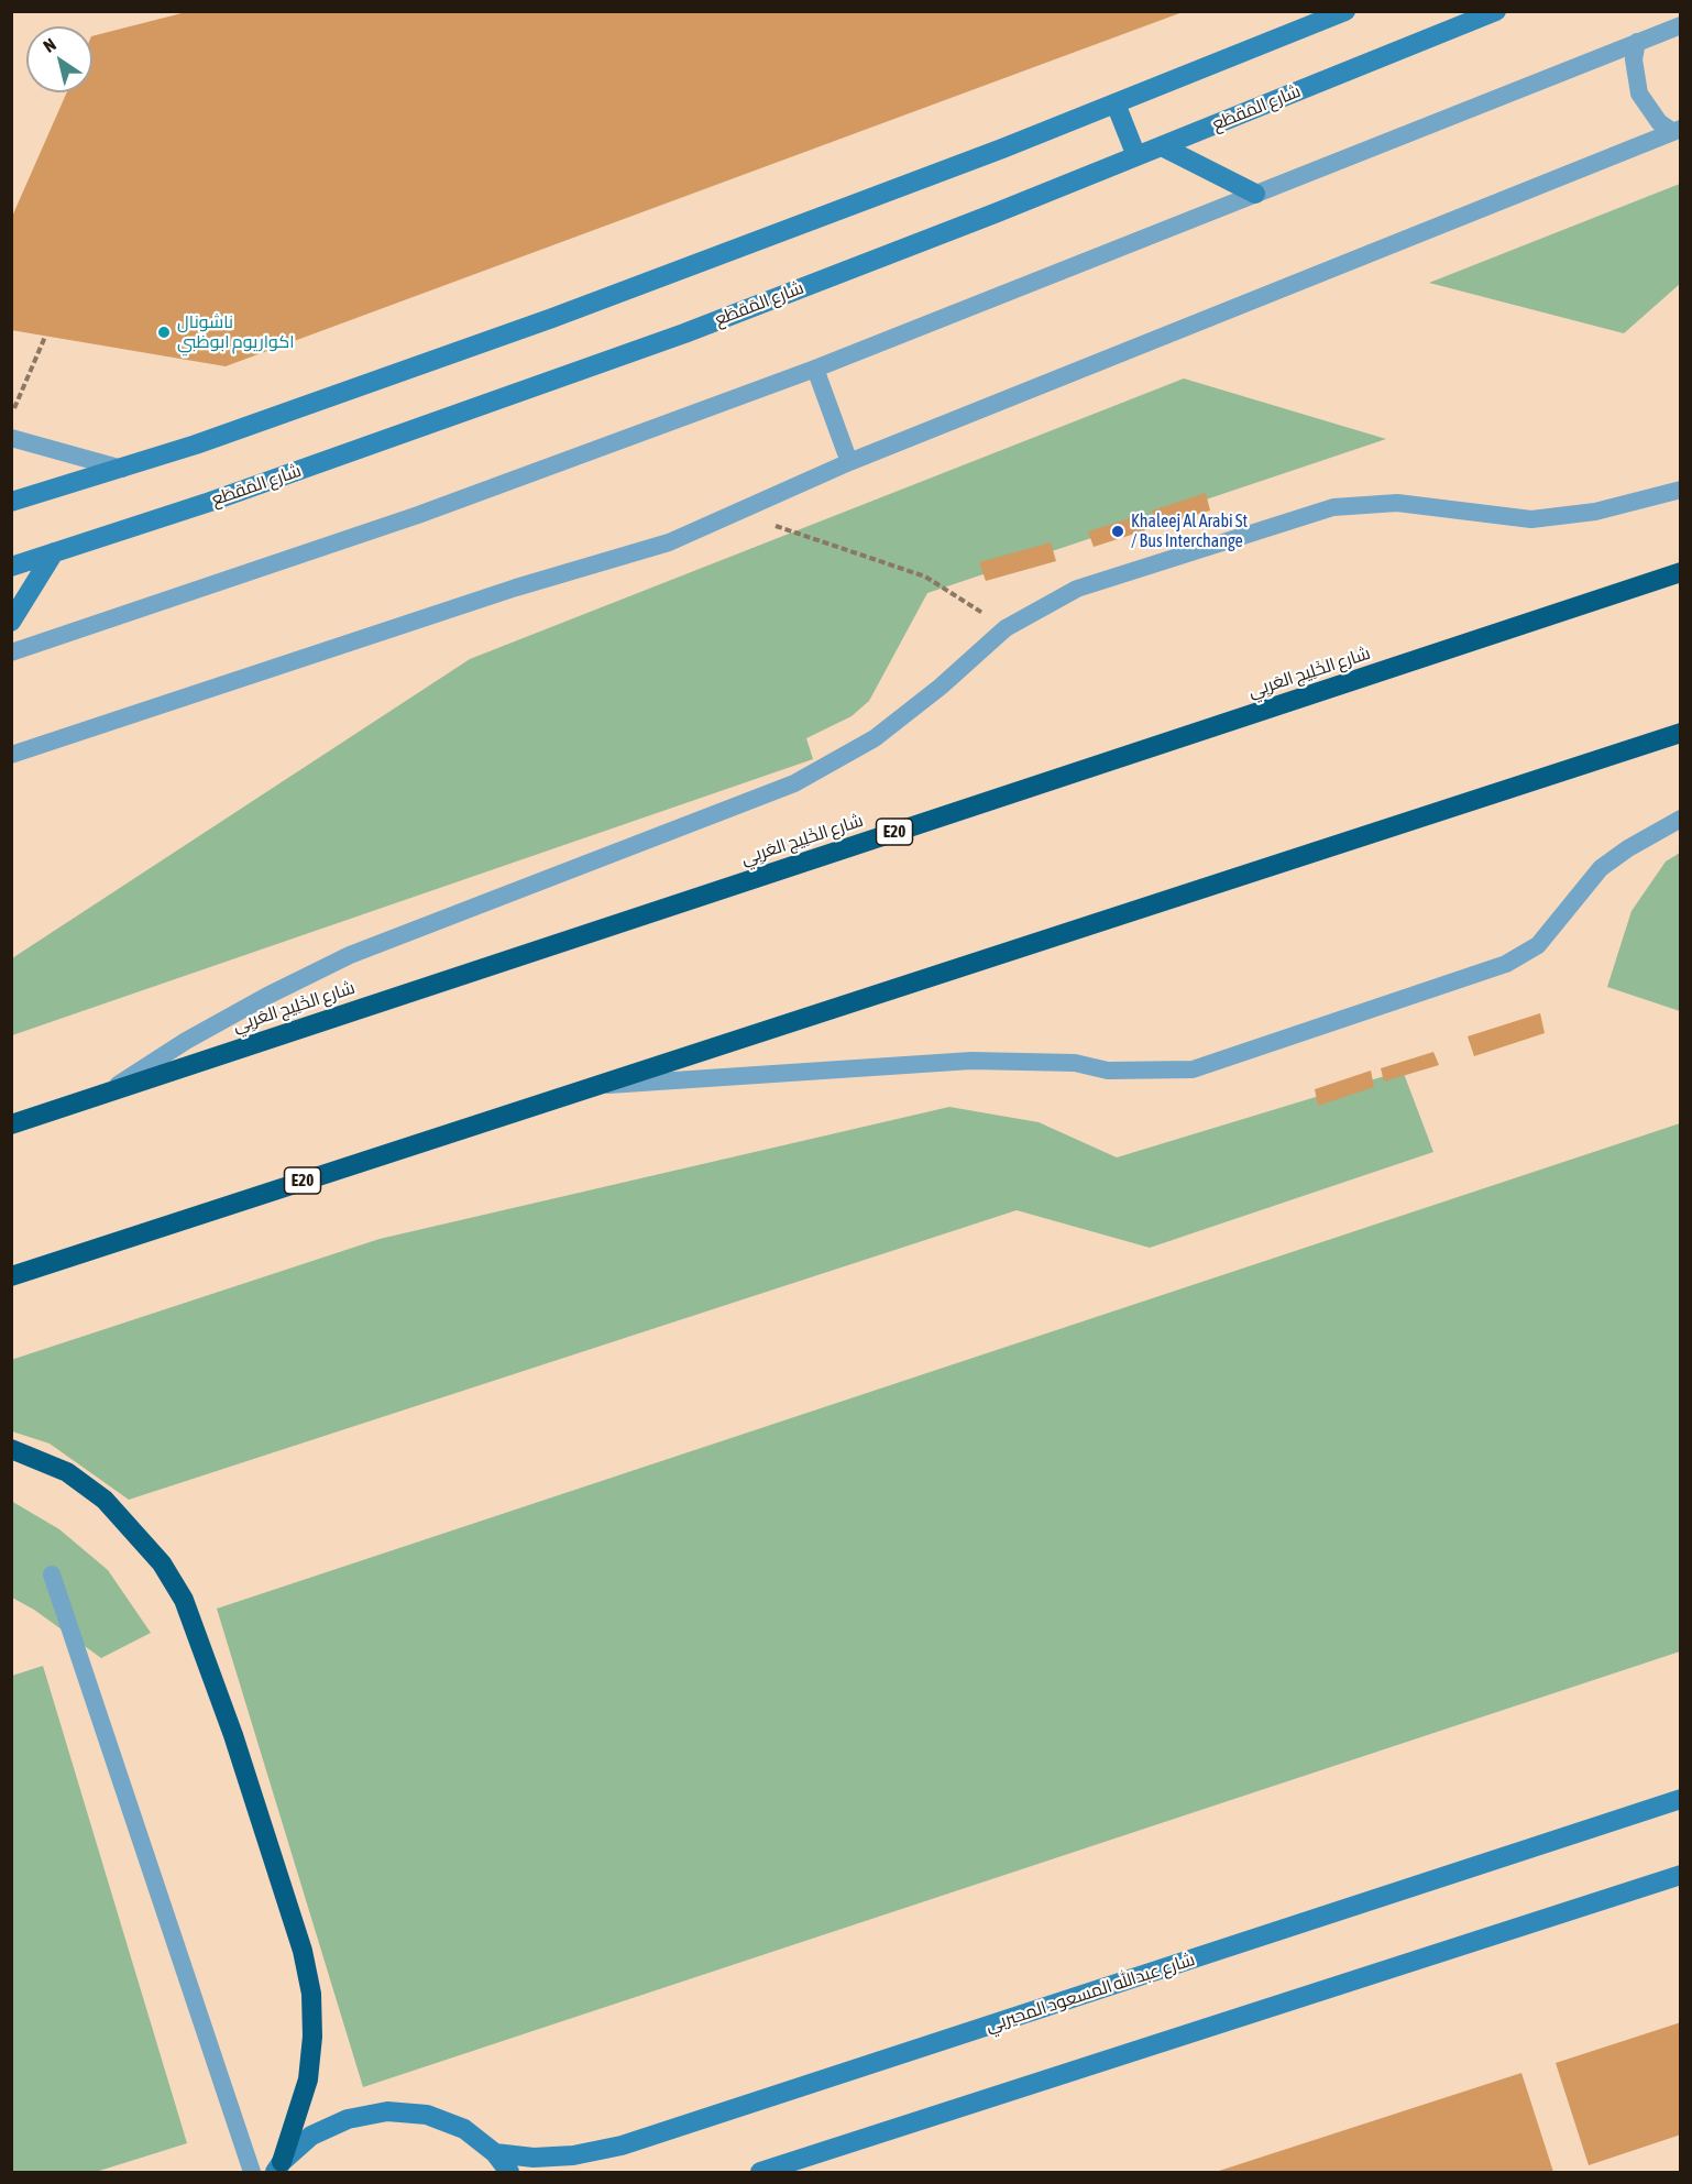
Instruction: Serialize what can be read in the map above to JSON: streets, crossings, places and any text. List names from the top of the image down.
{
  "streets": {
    "highway": ["شارع الخَلِيج العَربِي", "E20"],
    "street": ["شارع المَقطَع", "شارع عبدالله المسعود المحيربي"]
  },
  "places": ["ناشونال اكواريوم ابوظبي", "Khaleej Al Arabi St / Bus Interchange"],
  "north": "top left"
}
